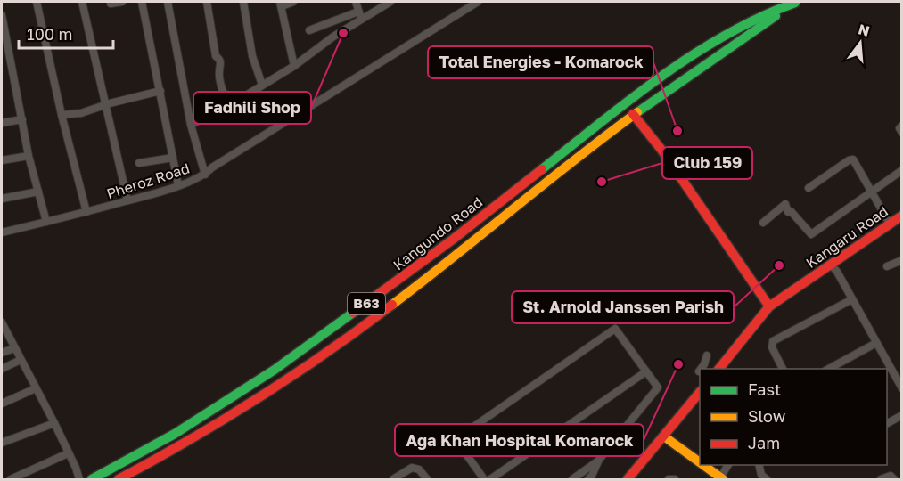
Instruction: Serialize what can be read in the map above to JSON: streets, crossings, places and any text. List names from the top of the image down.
{
  "streets": {
    "main road": ["Kangundo Road", "Kangaru Road", "B63"],
    "street": ["Pheroz Road"]
  },
  "places": [
    "Fadhili Shop",
    "Total Energies - Komarock",
    "Club 159",
    "St. Arnold Janssen Parish",
    "Aga Khan Hospital Komarock"
  ],
  "legend": ["Fast", "Slow", "Jam"],
  "scale_bar": "100 m",
  "north": "top"
}
